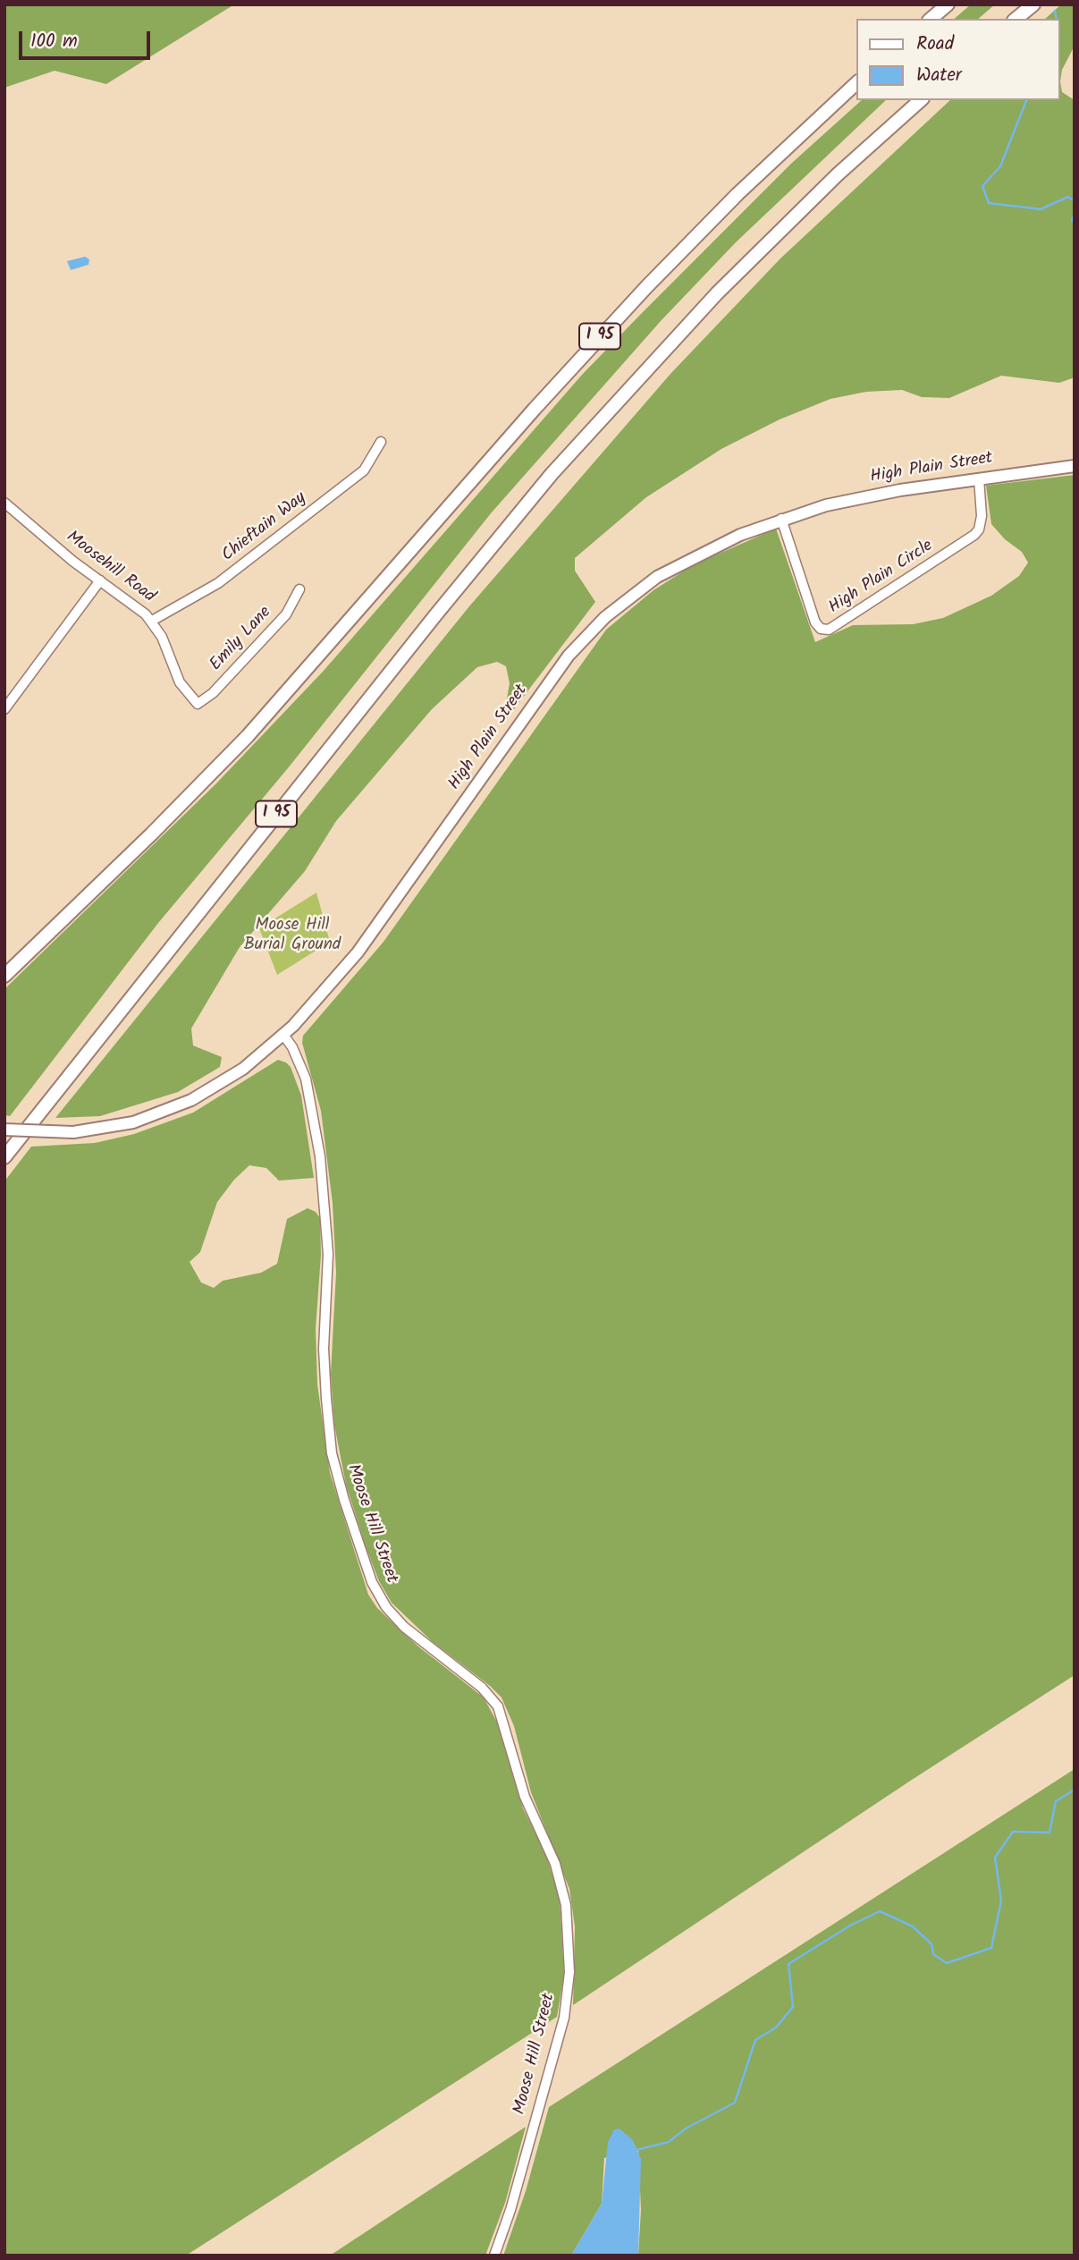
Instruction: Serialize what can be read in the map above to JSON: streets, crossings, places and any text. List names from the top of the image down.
{
  "streets": {
    "highway": ["I 95"],
    "main road": ["High Plain Street"],
    "street": [
      "Chieftain Way",
      "Moosehill Road",
      "High Plain Circle",
      "Emily Lane",
      "Moose Hill Street"
    ]
  },
  "crossings": [
    ["High Plain Street", "High Plain Circle"],
    ["High Plain Street", "Moose Hill Street"],
    ["Chieftain Way", "Moosehill Road"],
    ["Moosehill Road", "Emily Lane"]
  ],
  "parks": ["Moose Hill Burial Ground"],
  "legend": ["Road", "Water"],
  "scale_bar": "100 m"
}
